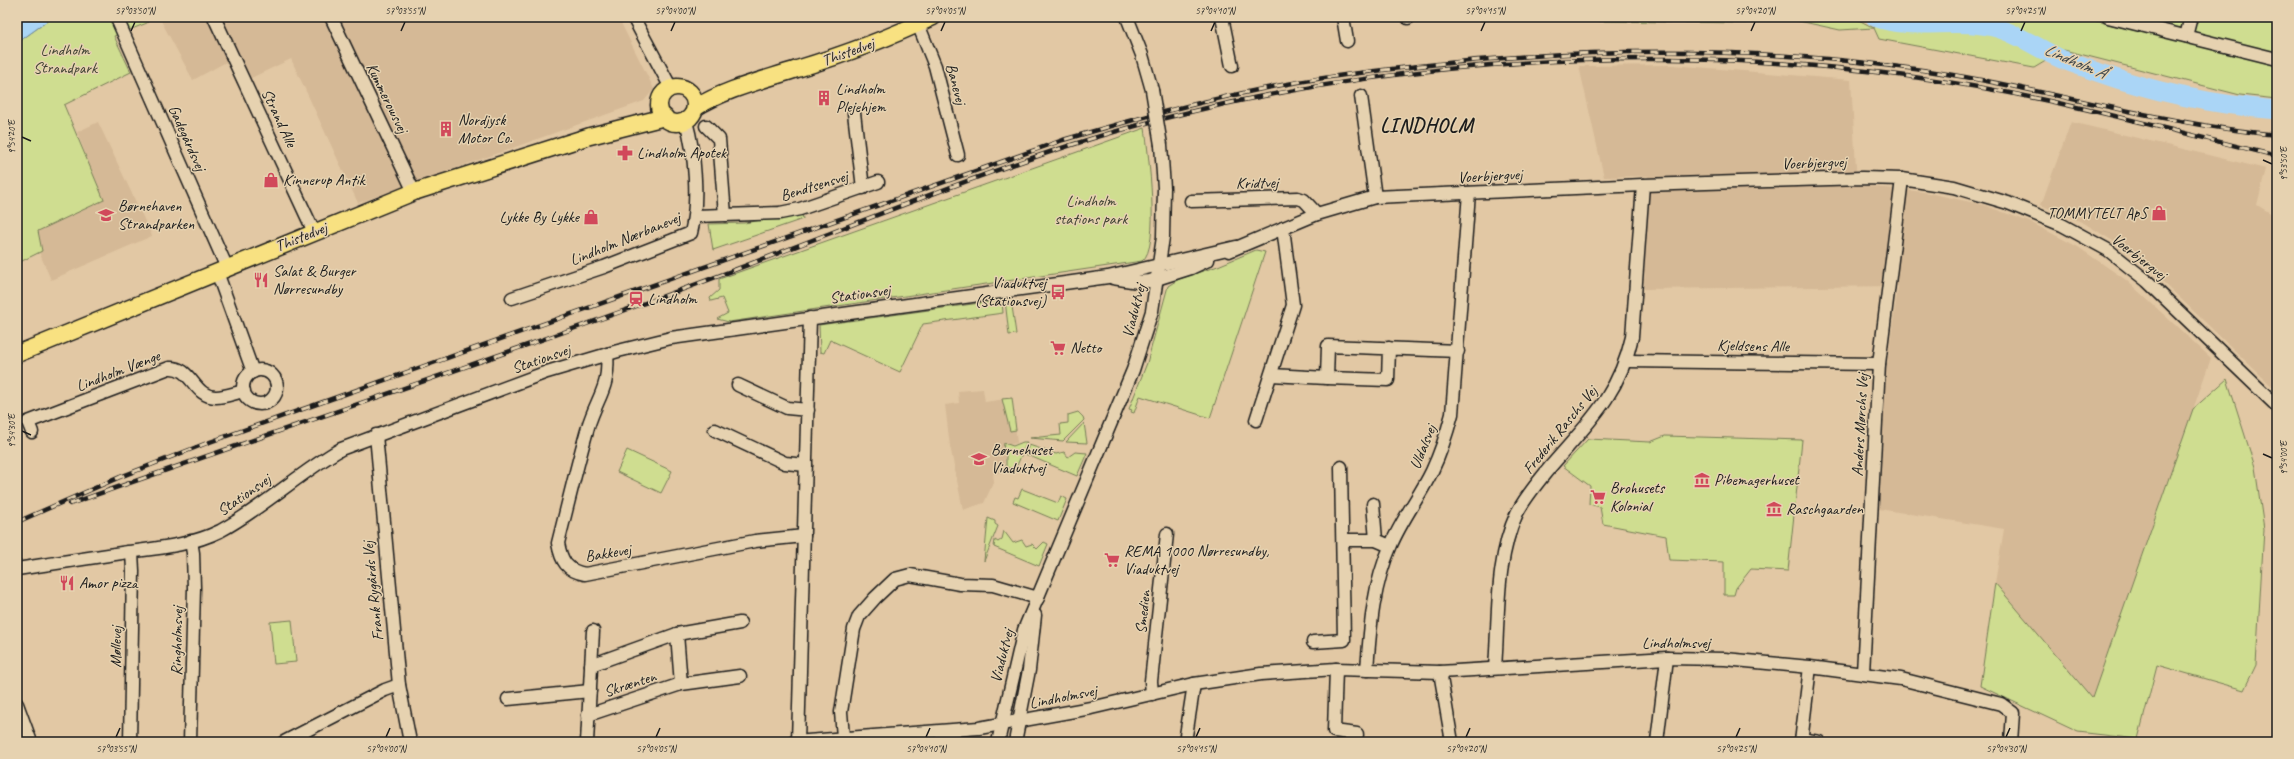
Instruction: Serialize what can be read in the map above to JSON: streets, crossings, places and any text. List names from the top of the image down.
{
  "streets": {
    "main road": ["Thistedvej"],
    "street": [
      "Banevej",
      "Kummerowsvej",
      "Strand Alle",
      "Gadegårdsvej",
      "Voerbjergvej",
      "Kridtvej",
      "Bendtsensvej",
      "Lindholm Nærbanevej",
      "Stationsvej",
      "Viaduktvej",
      "Kjeldsens Alle",
      "Lindholm Vænge",
      "Anders Mørchs Vej",
      "Frederik Raschs Vej",
      "Uldalsvej",
      "Bakkevej",
      "Frank Rygårds Vej",
      "Smedien",
      "Ringholmsvej",
      "Lindholmsvej",
      "Møllevej",
      "Skrænten"
    ]
  },
  "crossings": [
    ["Thistedvej", "Banevej"],
    ["Thistedvej", "Kummerowsvej"],
    ["Thistedvej", "Strand Alle"],
    ["Thistedvej", "Gadegårdsvej"],
    ["Thistedvej", "Lindholm Nærbanevej"],
    ["Voerbjergvej", "Kridtvej"],
    ["Voerbjergvej", "Stationsvej"],
    ["Voerbjergvej", "Viaduktvej"],
    ["Voerbjergvej", "Anders Mørchs Vej"],
    ["Voerbjergvej", "Frederik Raschs Vej"],
    ["Voerbjergvej", "Uldalsvej"],
    ["Bendtsensvej", "Lindholm Nærbanevej"],
    ["Stationsvej", "Viaduktvej"],
    ["Stationsvej", "Bakkevej"],
    ["Stationsvej", "Frank Rygårds Vej"],
    ["Stationsvej", "Ringholmsvej"],
    ["Stationsvej", "Møllevej"],
    ["Viaduktvej", "Lindholmsvej"],
    ["Kjeldsens Alle", "Anders Mørchs Vej"],
    ["Kjeldsens Alle", "Frederik Raschs Vej"],
    ["Anders Mørchs Vej", "Lindholmsvej"],
    ["Frederik Raschs Vej", "Lindholmsvej"],
    ["Uldalsvej", "Lindholmsvej"],
    ["Smedien", "Lindholmsvej"]
  ],
  "districts": ["LINDHOLM"],
  "water": ["Lindholm Å"],
  "parks": ["Lindholm Strandpark", "Lindholm stations park"],
  "places": {
    "building": ["Lindholm Plejehjem", "Nordjysk Motor Co."],
    "pharmacy": ["Lindholm Apotek"],
    "shop": ["Kinnerup Antik", "TOMMYTELT ApS", "Lykke By Lykke"],
    "school or university": ["Børnehaven Strandparken", "Børnehuset Viaduktvej"],
    "restaurant": ["Salat & Burger Nørresundby", "Amor pizza"],
    "bus stop": ["Viaduktvej (Stationsvej)"],
    "station": ["Lindholm"],
    "supermarket": ["Netto", "Brohusets Kolonial", "REMA 1000 Nørresundby, Viaduktvej"],
    "museum": ["Pibemagerhuset", "Raschgaarden"]
  },
  "coordinates": [
    "57°03'50\"N",
    "57°03'55\"N",
    "57°04'00\"N",
    "57°04'05\"N",
    "57°04'10\"N",
    "57°04'15\"N",
    "57°04'20\"N",
    "57°04'25\"N",
    "9°54'20\"E",
    "9°53'50\"E",
    "9°54'30\"E",
    "9°54'00\"E",
    "57°04'30\"N"
  ]
}
